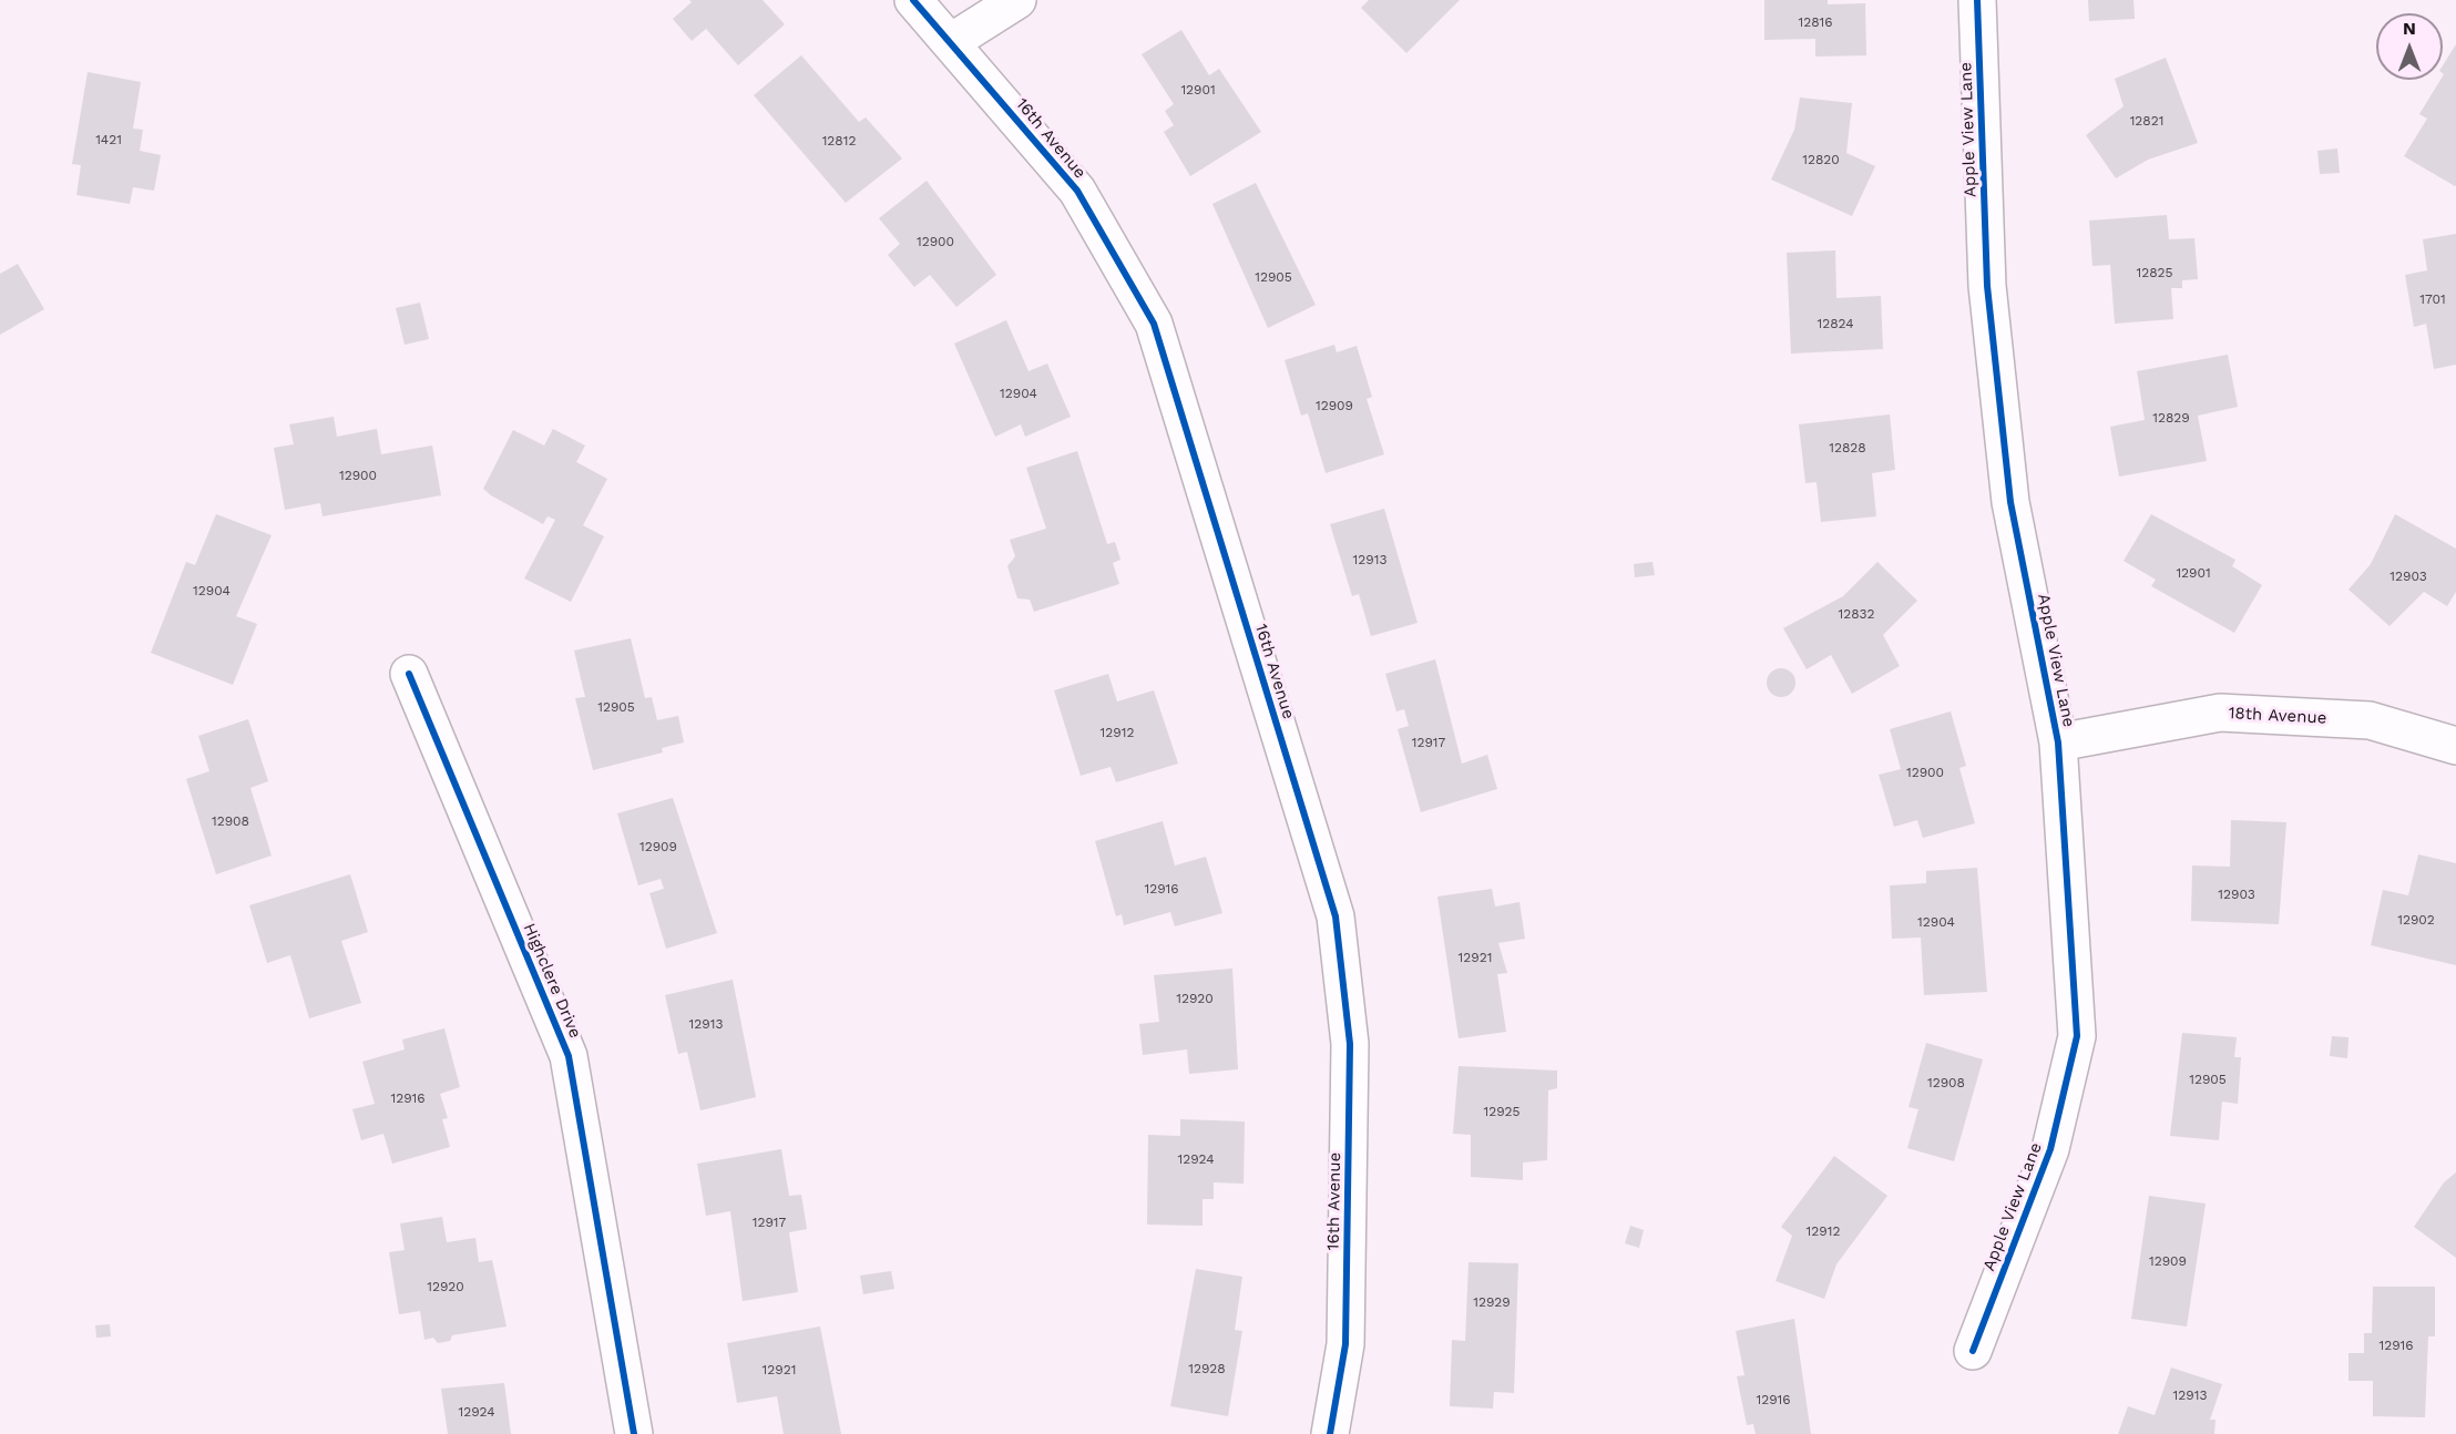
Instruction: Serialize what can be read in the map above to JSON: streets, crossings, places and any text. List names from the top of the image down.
{
  "streets": {
    "street": [
      "Apple View Lane",
      "16th Avenue",
      "18th Avenue",
      "Highclere Drive"
    ]
  },
  "crossings": [
    ["Apple View Lane", "18th Avenue"]
  ],
  "house_numbers": [
    "12816",
    "12901",
    "12821",
    "1421",
    "12812",
    "12820",
    "12900",
    "12825",
    "12905",
    "1701",
    "12824",
    "12904",
    "12909",
    "12829",
    "12828",
    "12900",
    "12913",
    "12901",
    "12903",
    "12904",
    "12832",
    "12905",
    "12912",
    "12917",
    "12900",
    "12908",
    "12909",
    "12916",
    "12903",
    "12902",
    "12904",
    "12921",
    "12920",
    "12913",
    "12905",
    "12908",
    "12916",
    "12925",
    "12924",
    "12917",
    "12912",
    "12909",
    "12920",
    "12929",
    "12916",
    "12928",
    "12921",
    "12913",
    "12916",
    "12924"
  ],
  "north": "top"
}
